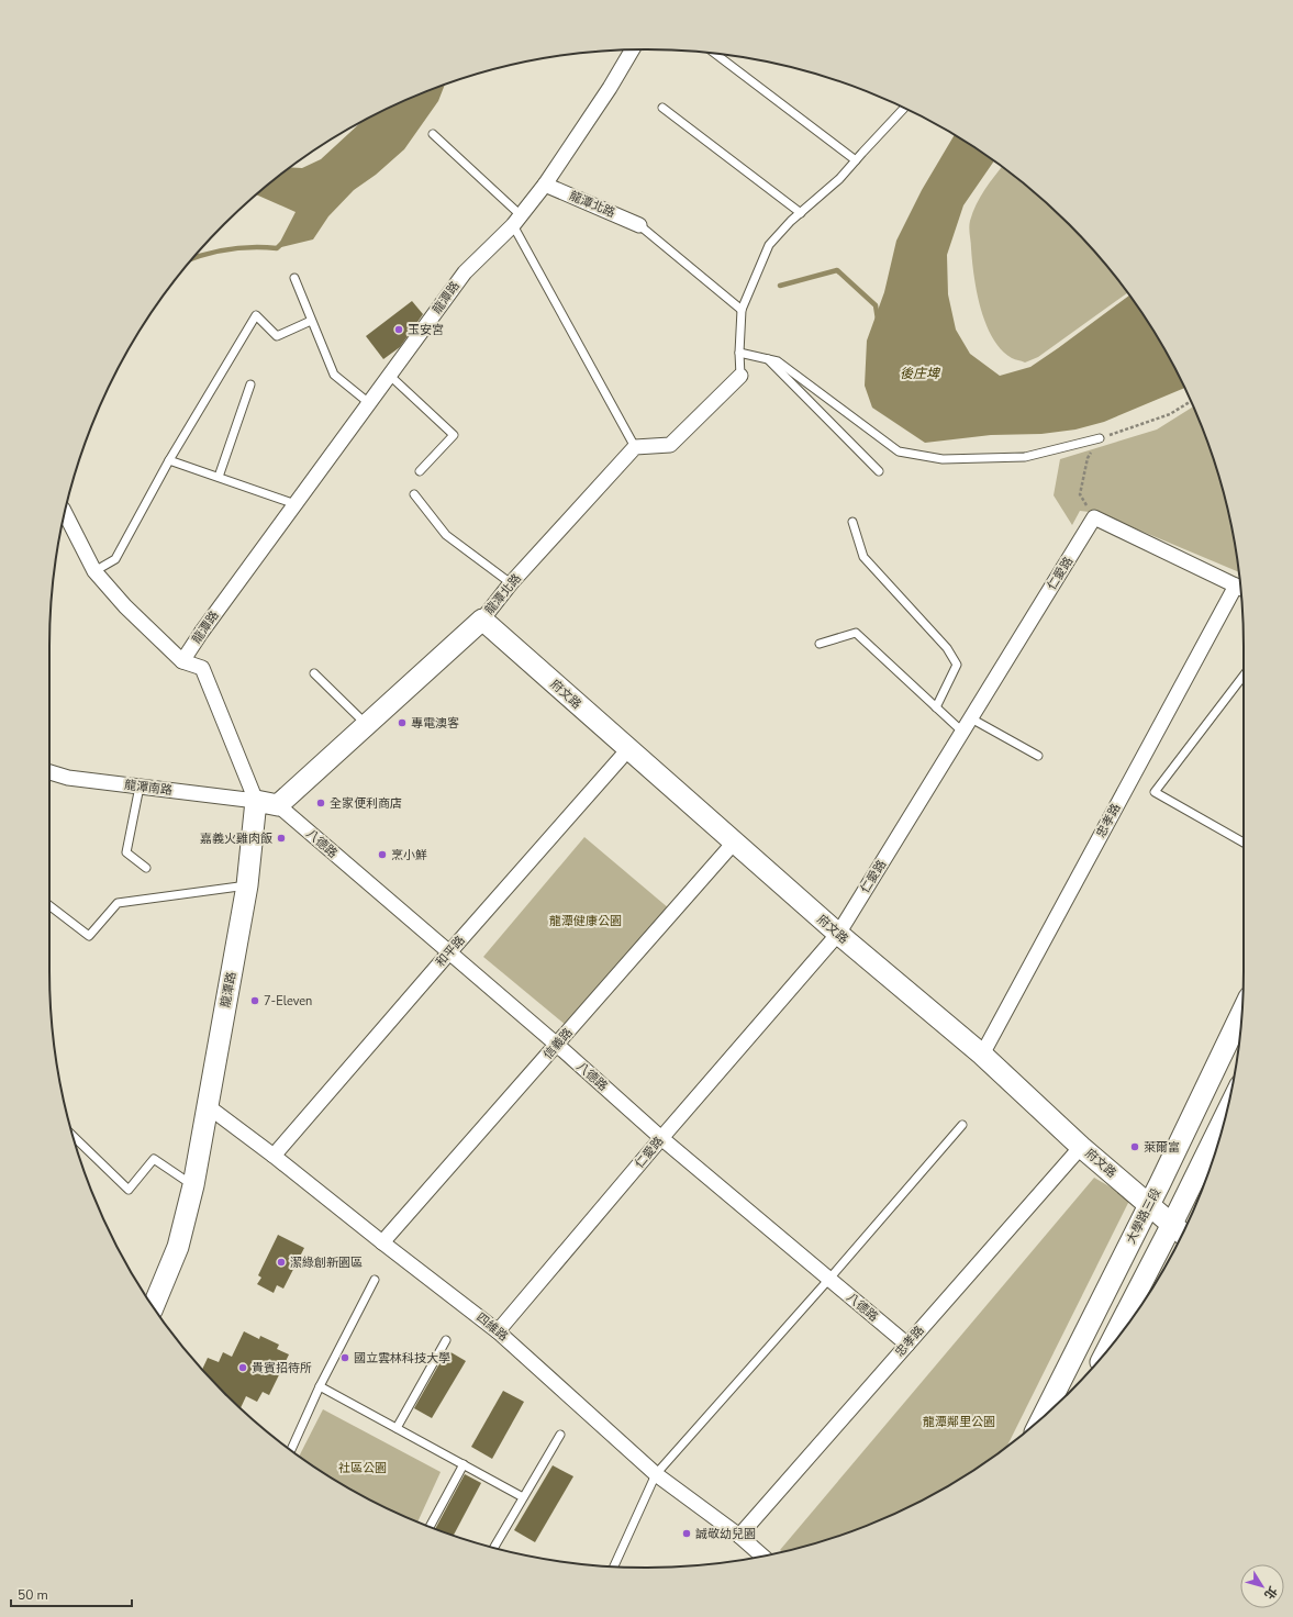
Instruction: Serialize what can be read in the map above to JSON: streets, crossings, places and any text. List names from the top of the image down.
{
  "streets": {
    "street": [
      "龍潭北路",
      "龍潭路",
      "仁愛路",
      "府文路",
      "龍潭南路",
      "忠孝路",
      "八德路",
      "和平路",
      "信義路",
      "大學路三段",
      "四維路"
    ]
  },
  "crossings": [
    ["龍潭北路", "龍潭路"],
    ["龍潭北路", "府文路"],
    ["龍潭北路", "八德路"],
    ["龍潭路", "龍潭南路"],
    ["龍潭路", "四維路"],
    ["仁愛路", "府文路"],
    ["仁愛路", "八德路"],
    ["仁愛路", "四維路"],
    ["府文路", "忠孝路"],
    ["府文路", "和平路"],
    ["府文路", "信義路"],
    ["府文路", "大學路三段"],
    ["忠孝路", "八德路"],
    ["忠孝路", "四維路"],
    ["八德路", "和平路"],
    ["八德路", "信義路"],
    ["和平路", "四維路"],
    ["信義路", "四維路"]
  ],
  "water": ["後庄埤"],
  "parks": ["龍潭健康公園", "龍潭鄰里公園", "社區公園"],
  "places": [
    "玉安宮",
    "專電澳客",
    "全家便利商店",
    "嘉義火雞肉飯",
    "烹小鮮",
    "7-Eleven",
    "萊爾富",
    "潔綠創新園區",
    "國立雲林科技大學",
    "貴賓招待所",
    "誠敬幼兒園"
  ],
  "scale_bar": "50 m",
  "north": "bottom right"
}
